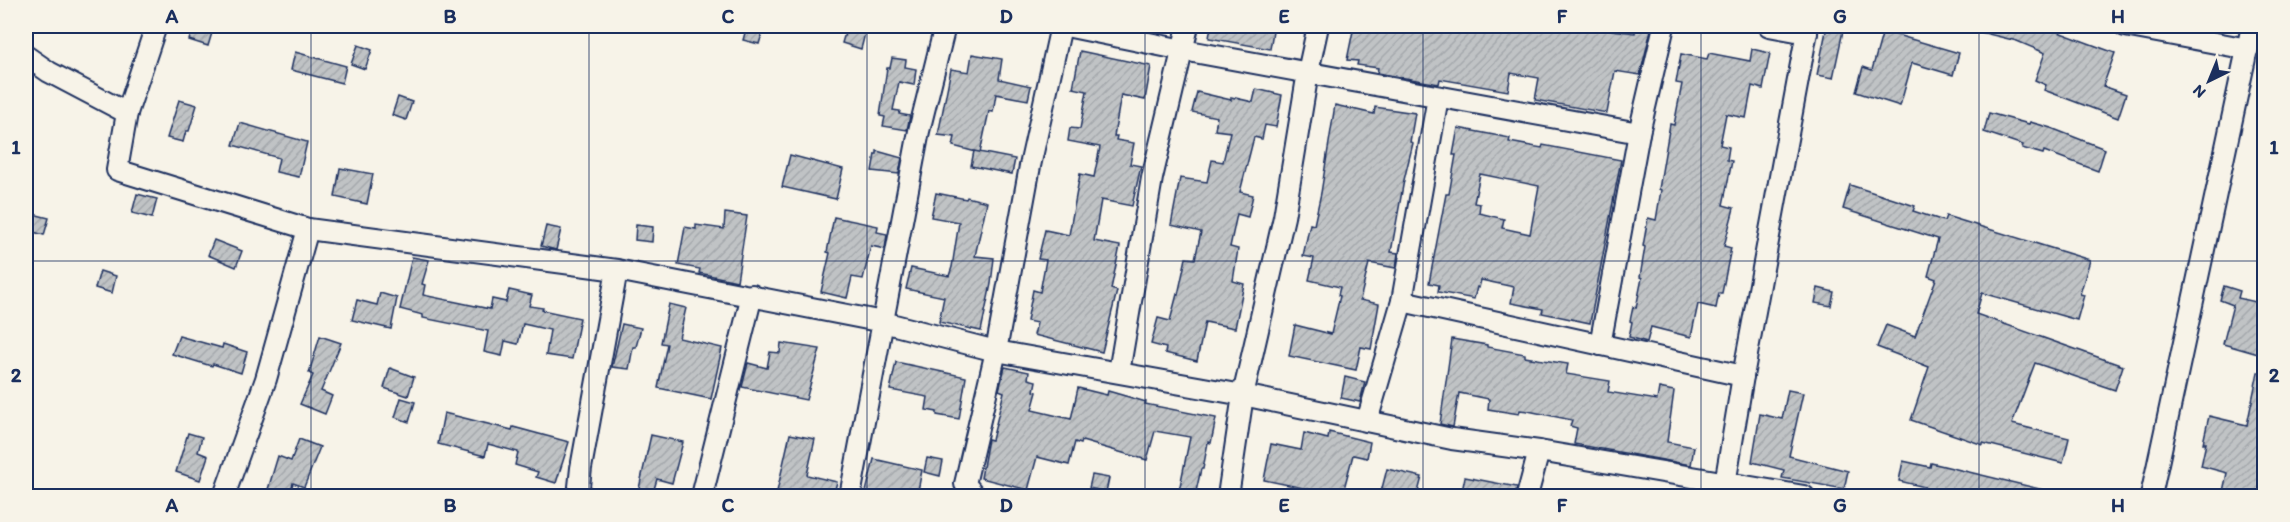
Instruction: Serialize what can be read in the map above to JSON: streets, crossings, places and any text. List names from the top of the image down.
{
  "north": "bottom left",
  "grid": {
    "columns": [
      "A",
      "B",
      "C",
      "D",
      "E",
      "F",
      "G",
      "H"
    ],
    "rows": ["1", "2"]
  }
}
